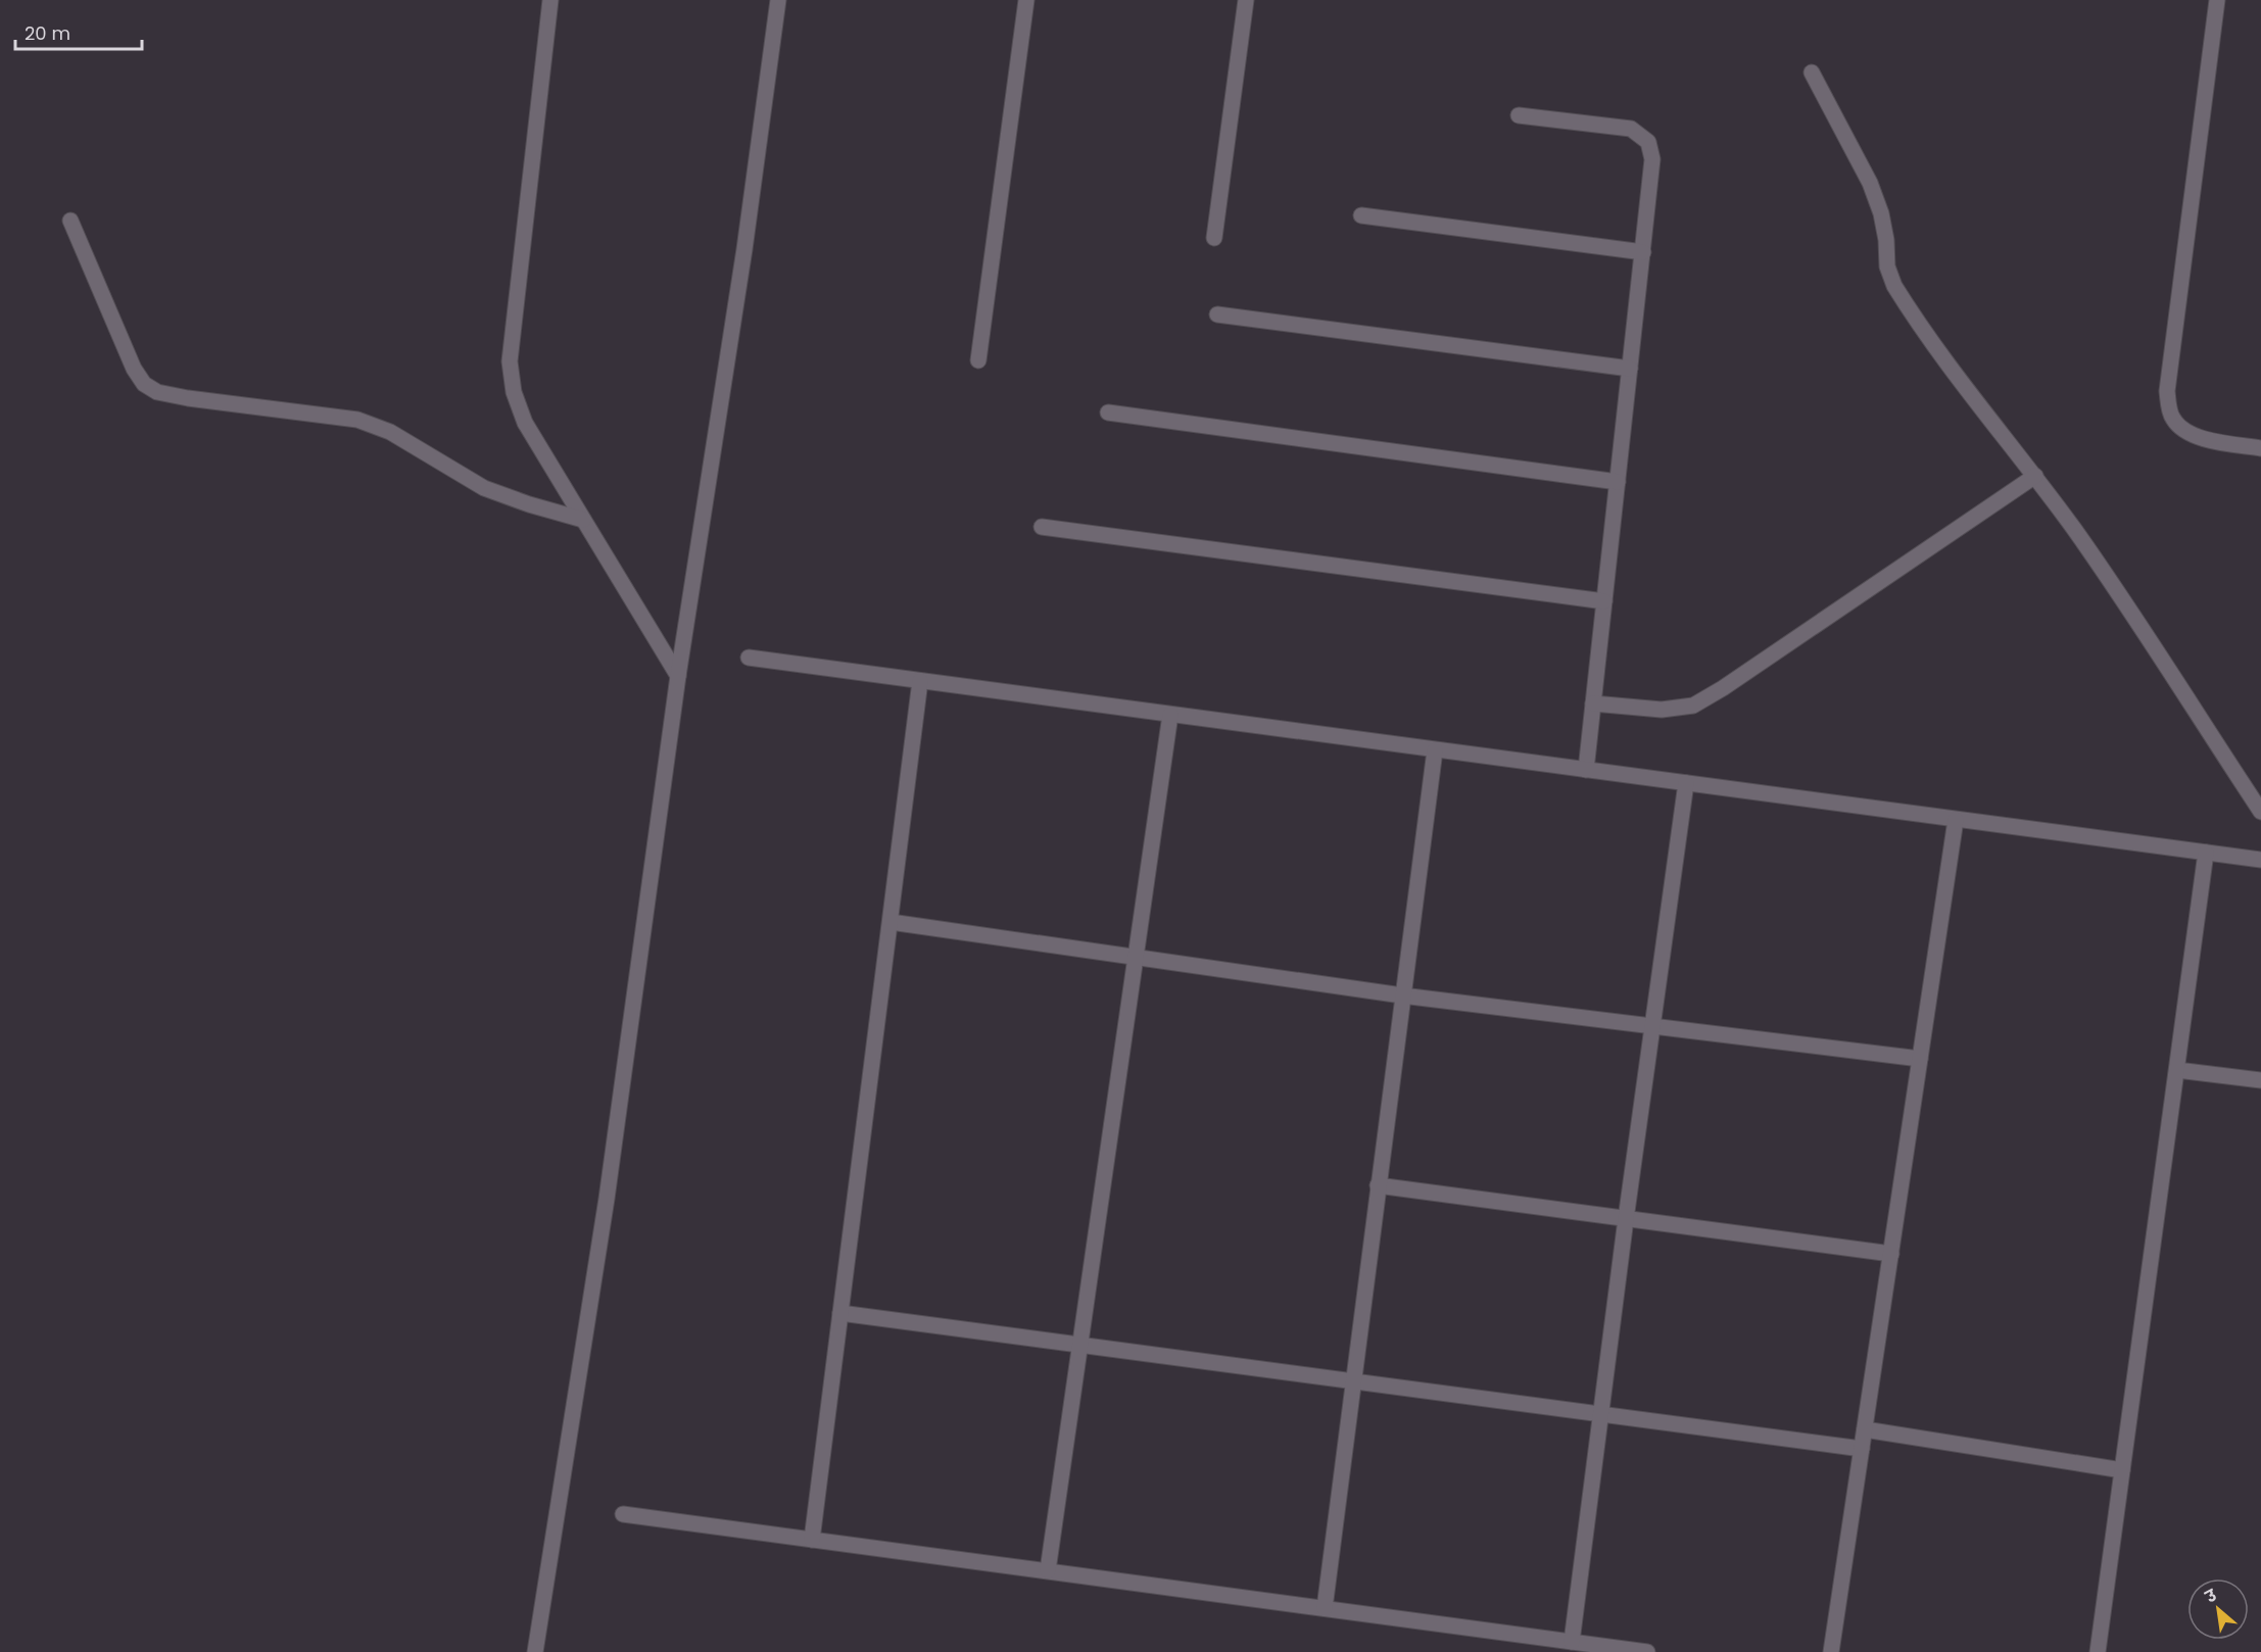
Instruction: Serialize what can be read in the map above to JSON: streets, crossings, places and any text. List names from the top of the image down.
{
  "scale_bar": "20 m",
  "north": "top left"
}
